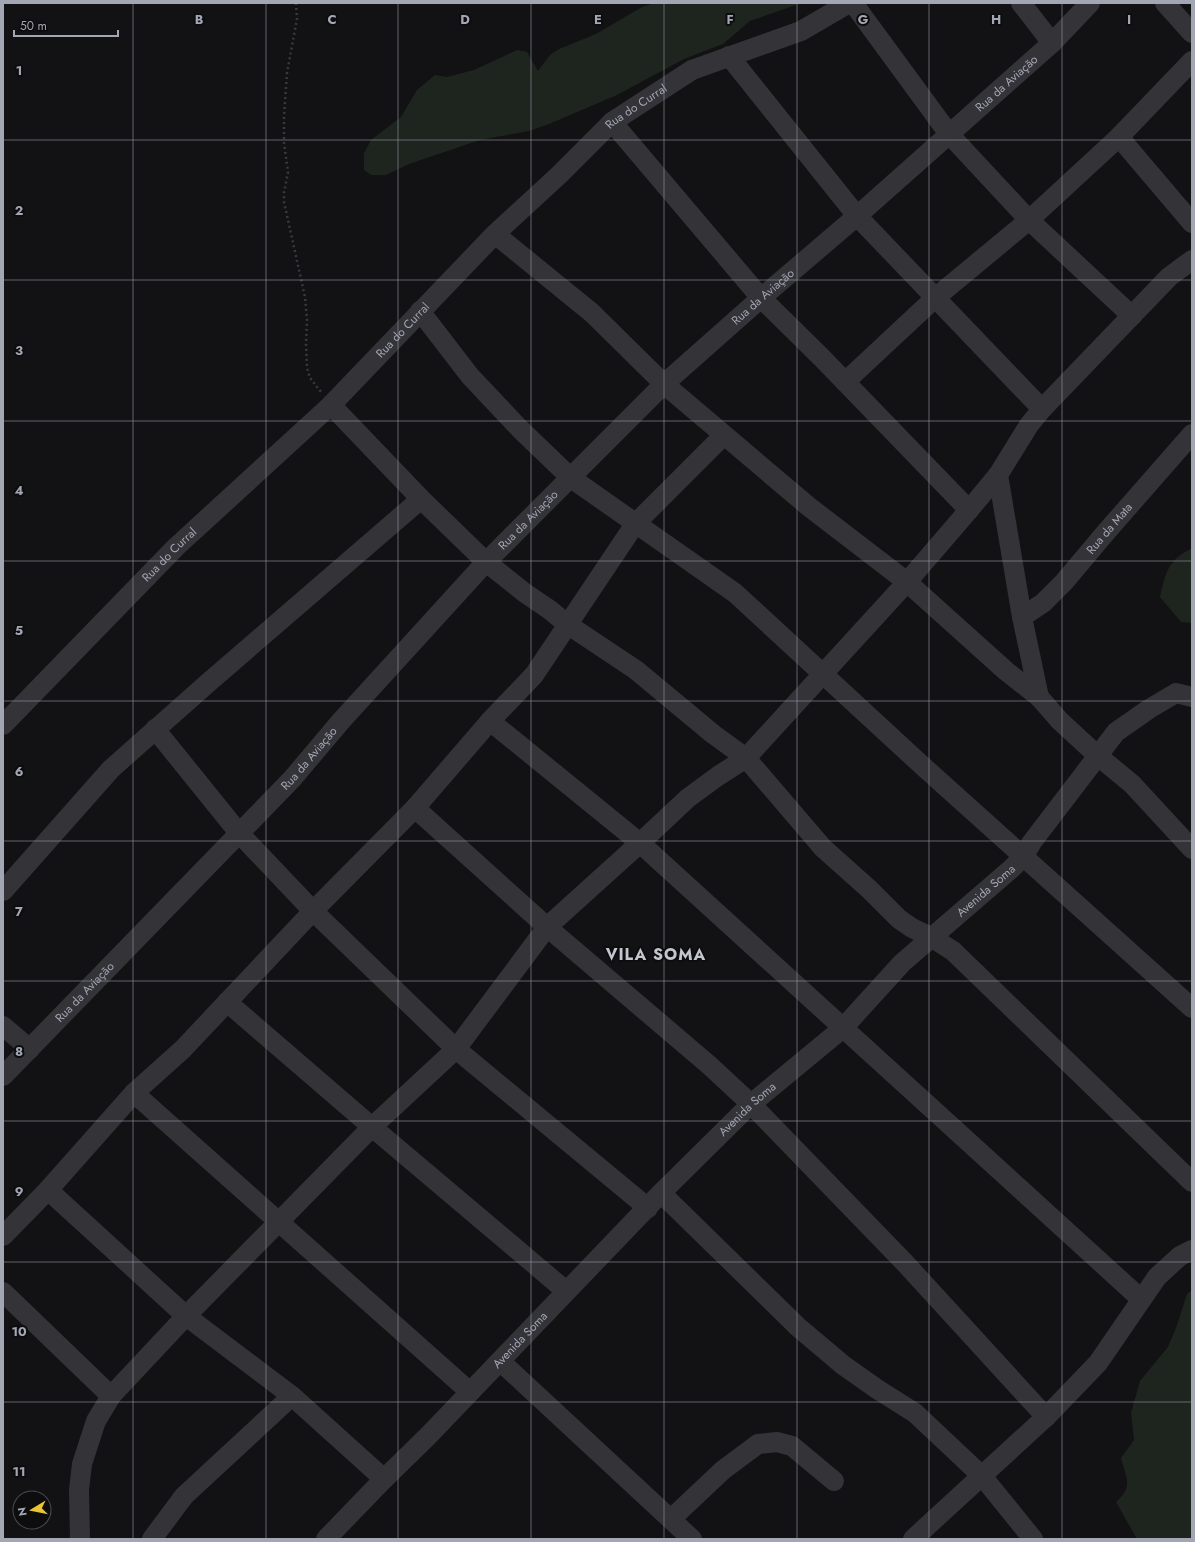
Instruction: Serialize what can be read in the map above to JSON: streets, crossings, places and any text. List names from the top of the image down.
{
  "streets": {
    "street": [
      "Rua da Aviação",
      "Rua do Curral",
      "Rua da Mata",
      "Avenida Soma"
    ]
  },
  "districts": ["VILA SOMA"],
  "scale_bar": "50 m",
  "north": "left",
  "grid": {
    "columns": [
      "B",
      "C",
      "D",
      "E",
      "F",
      "G",
      "H",
      "I"
    ],
    "rows": [
      "1",
      "2",
      "3",
      "4",
      "5",
      "6",
      "7",
      "8",
      "9",
      "10",
      "11"
    ]
  }
}
